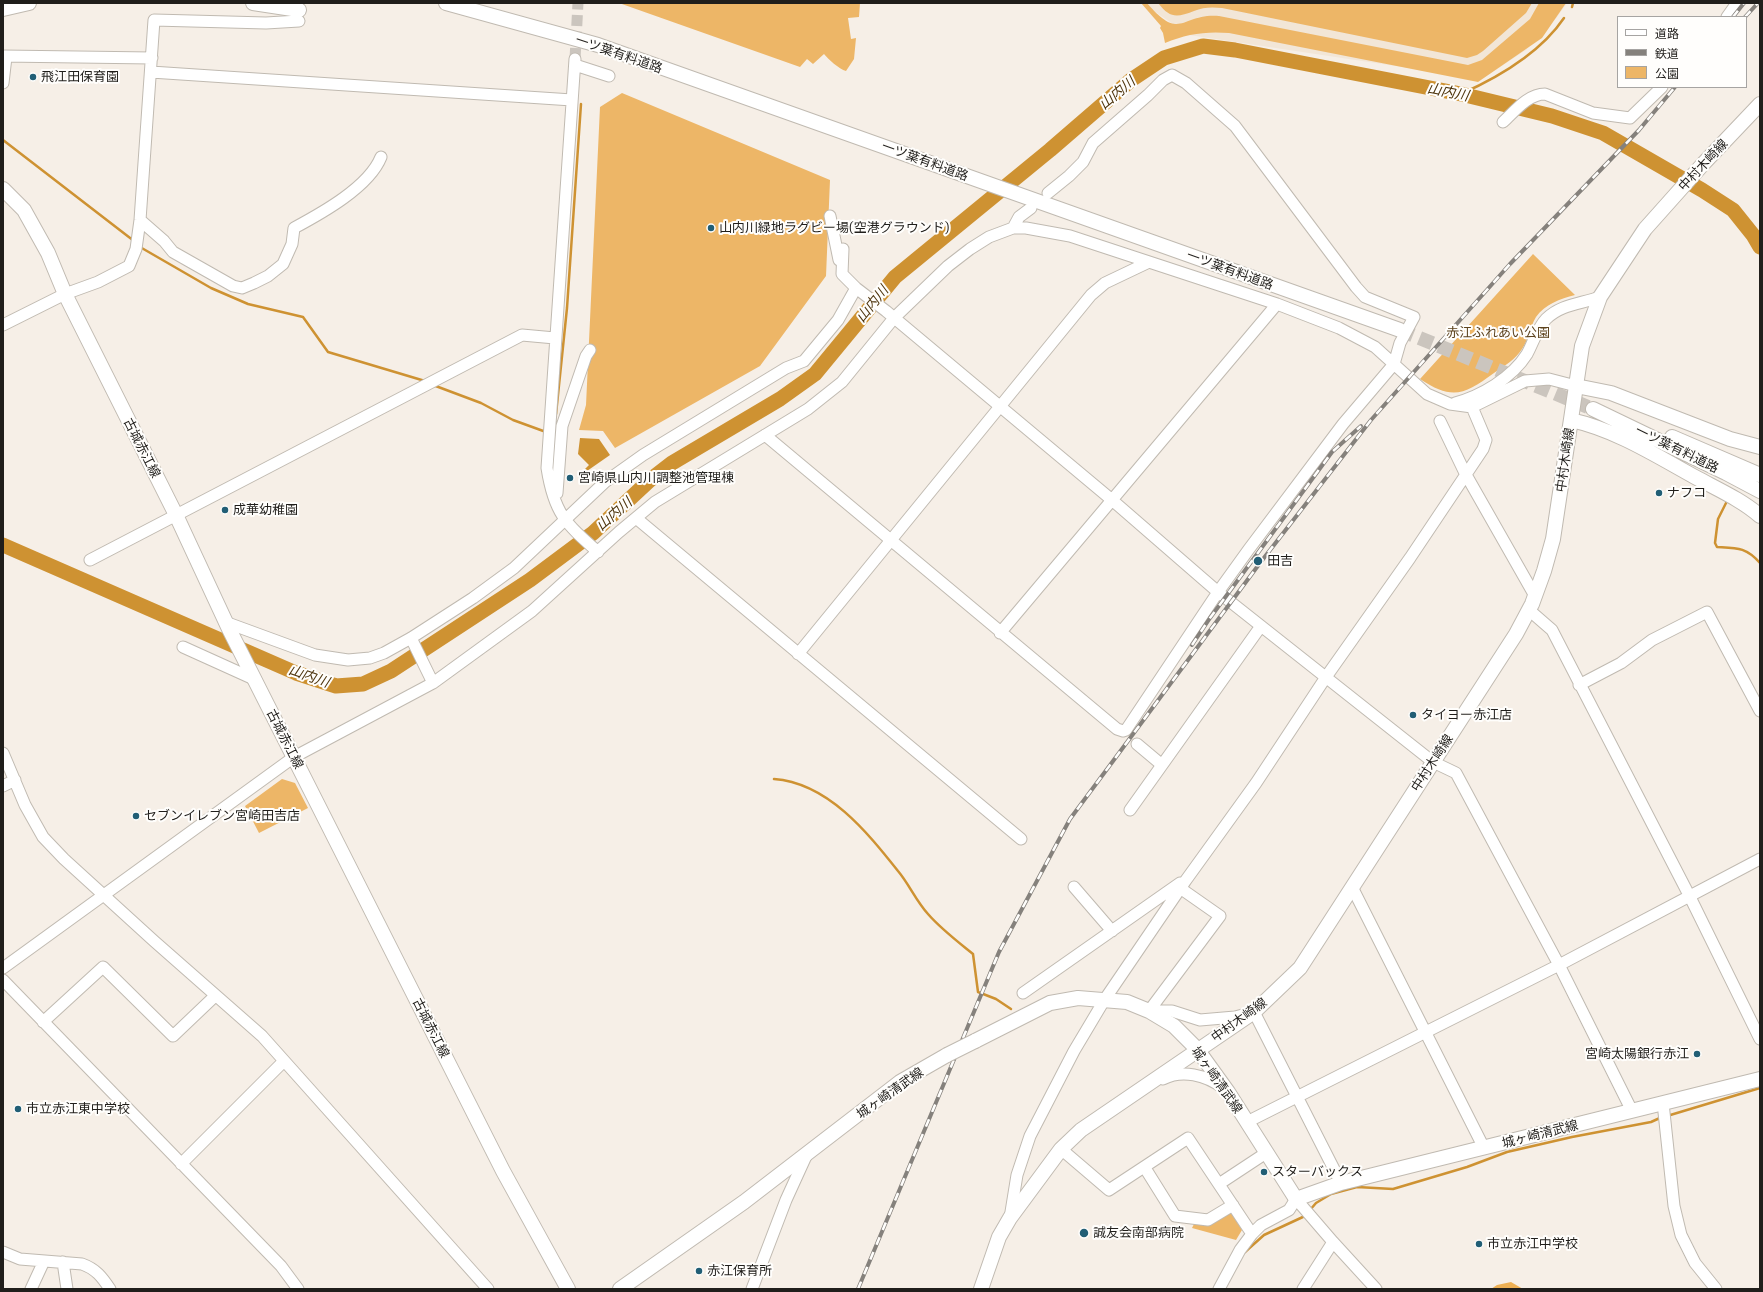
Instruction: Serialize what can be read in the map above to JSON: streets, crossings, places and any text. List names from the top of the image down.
{
  "streets": {
    "main road": [
      "一ツ葉有料道路",
      "中村木崎線",
      "古城赤江線",
      "城ヶ崎清武線"
    ]
  },
  "crossings": [
    ["中村木崎線", "城ヶ崎清武線"]
  ],
  "water": ["山内川"],
  "parks": ["赤江ふれあい公園"],
  "places": [
    "飛江田保育園",
    "山内川緑地ラグビー場(空港グラウンド)",
    "宮崎県山内川調整池管理棟",
    "ナフコ",
    "成華幼稚園",
    "田吉",
    "タイヨー赤江店",
    "セブンイレブン宮崎田吉店",
    "宮崎太陽銀行赤江",
    "市立赤江東中学校",
    "スターバックス",
    "誠友会南部病院",
    "市立赤江中学校",
    "赤江保育所"
  ],
  "legend": ["道路", "鉄道", "公園"]
}
